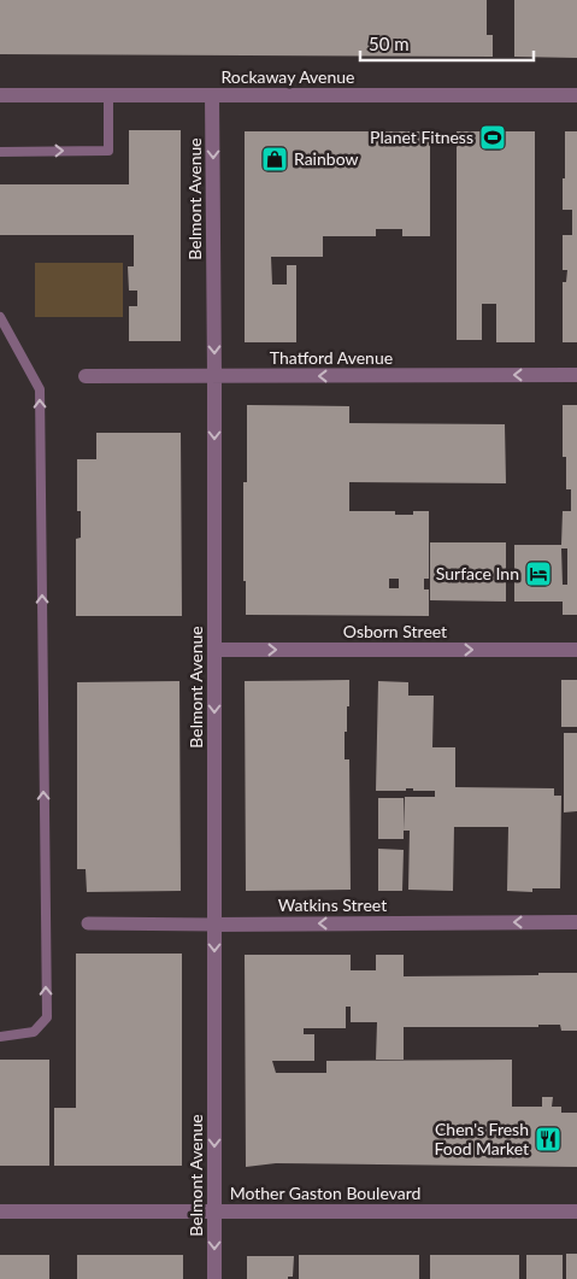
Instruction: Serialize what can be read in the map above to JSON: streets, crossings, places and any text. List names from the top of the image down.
{
  "streets": {
    "street": [
      "Rockaway Avenue",
      "Belmont Avenue",
      "Thatford Avenue",
      "Osborn Street",
      "Watkins Street",
      "Mother Gaston Boulevard"
    ]
  },
  "crossings": [
    ["Rockaway Avenue", "Belmont Avenue"],
    ["Belmont Avenue", "Thatford Avenue"],
    ["Belmont Avenue", "Osborn Street"],
    ["Belmont Avenue", "Watkins Street"],
    ["Belmont Avenue", "Mother Gaston Boulevard"]
  ],
  "one_way": [
    "Belmont Avenue",
    "Thatford Avenue",
    "Osborn Street",
    "Watkins Street"
  ],
  "places": {
    "sports": ["Planet Fitness"],
    "shop": ["Rainbow"],
    "hotel": ["Surface Inn"],
    "restaurant": ["Chen's Fresh Food Market"]
  },
  "scale_bar": "50 m"
}
